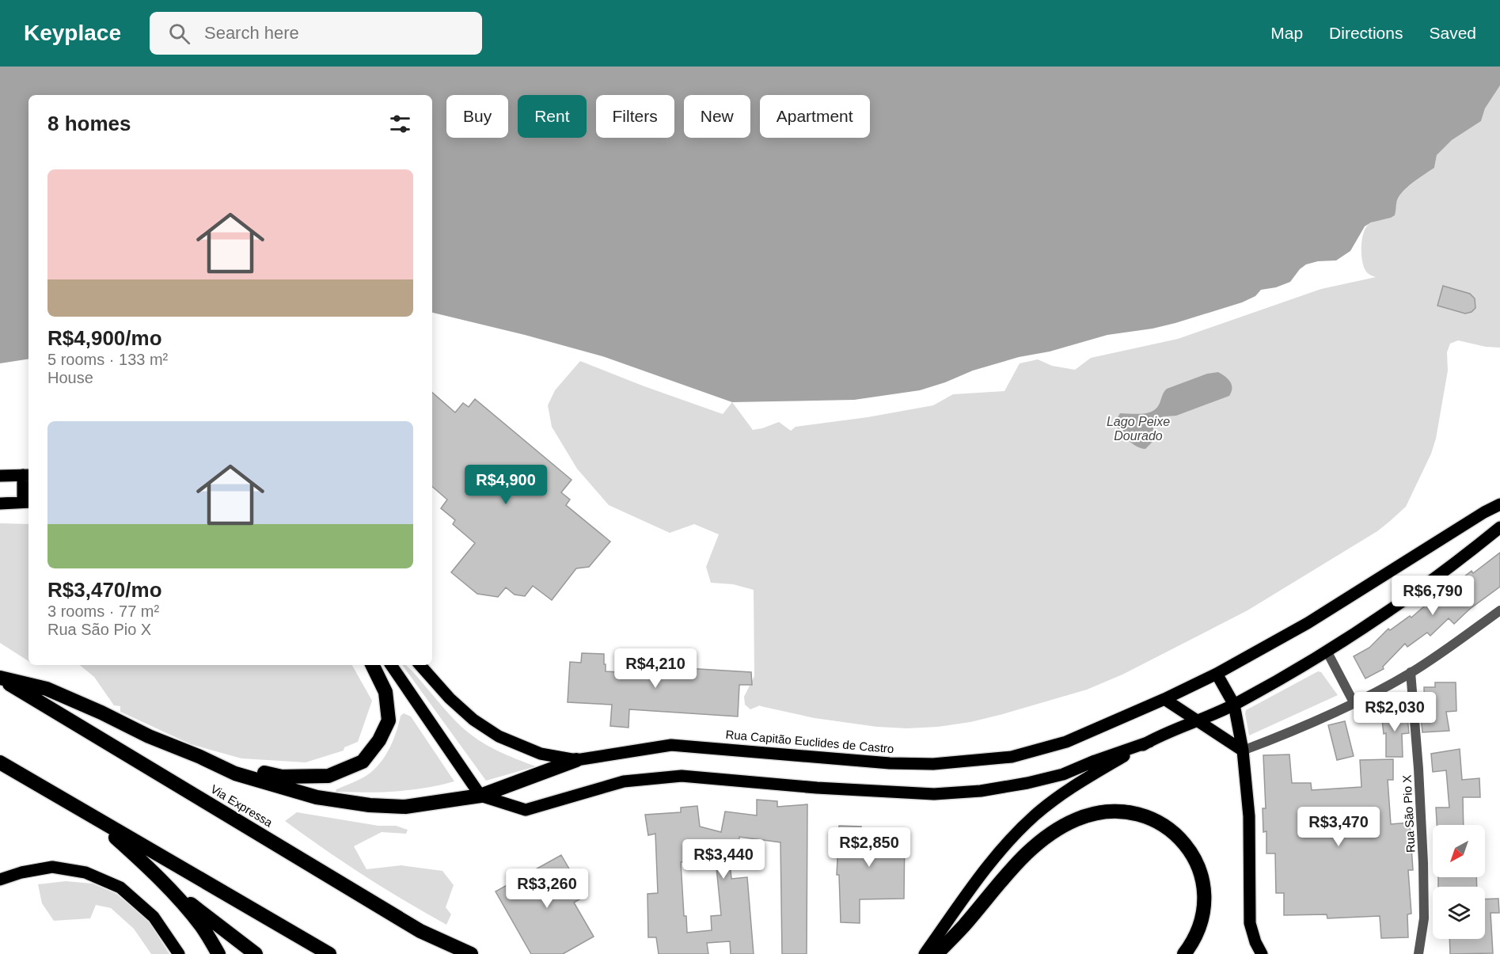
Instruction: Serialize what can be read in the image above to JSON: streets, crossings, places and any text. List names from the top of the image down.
{
  "streets": {
    "highway": ["Via Expressa"],
    "main road": ["Rua Capitão Euclides de Castro"],
    "street": ["Rua São Pio X"]
  },
  "water": ["Lago Peixe Dourado"],
  "north": "bottom left",
  "page": {
    "header": "Keyplace",
    "search": "Search here",
    "nav": ["Map", "Directions", "Saved"],
    "chip": [
      "Buy",
      "Rent",
      "Filters",
      "New",
      "Apartment"
    ],
    "heading": "8 homes",
    "list": [
      {
        "name": "R$4,900/mo",
        "note": "5 rooms · 133 m² · House"
      },
      {
        "name": "R$3,470/mo",
        "note": "3 rooms · 77 m² · Rua São Pio X"
      }
    ],
    "price": [
      "R$4,900",
      "R$6,790",
      "R$4,210",
      "R$2,030",
      "R$3,470",
      "R$2,850",
      "R$3,440",
      "R$3,260"
    ]
  }
}
